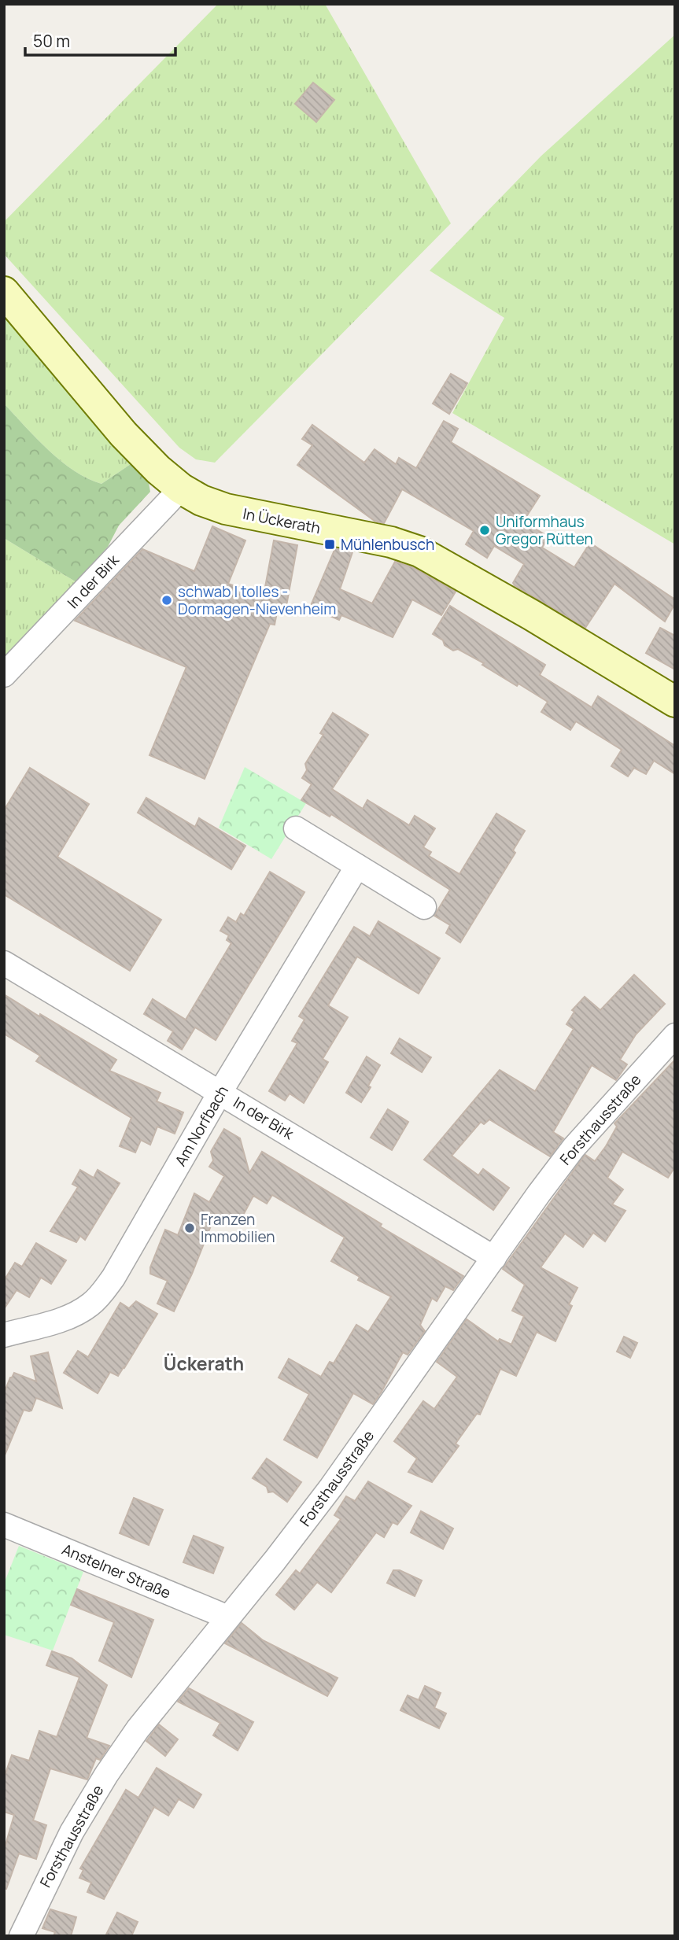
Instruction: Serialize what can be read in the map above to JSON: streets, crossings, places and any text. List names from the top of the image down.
{
  "streets": {
    "main road": ["In Ückerath"],
    "street": [
      "In der Birk",
      "Forsthausstraße",
      "Am Norfbach",
      "Anstelner Straße"
    ]
  },
  "crossings": [
    ["In Ückerath", "In der Birk"],
    ["In der Birk", "Forsthausstraße"],
    ["In der Birk", "Am Norfbach"],
    ["Forsthausstraße", "Anstelner Straße"]
  ],
  "districts": ["Ückerath"],
  "places": {
    "other": ["Uniformhaus Gregor Rütten", "schwab | tolles - Dormagen-Nievenheim", "Franzen Immobilien"],
    "transit": ["Mühlenbusch"]
  },
  "scale_bar": "50 m"
}
